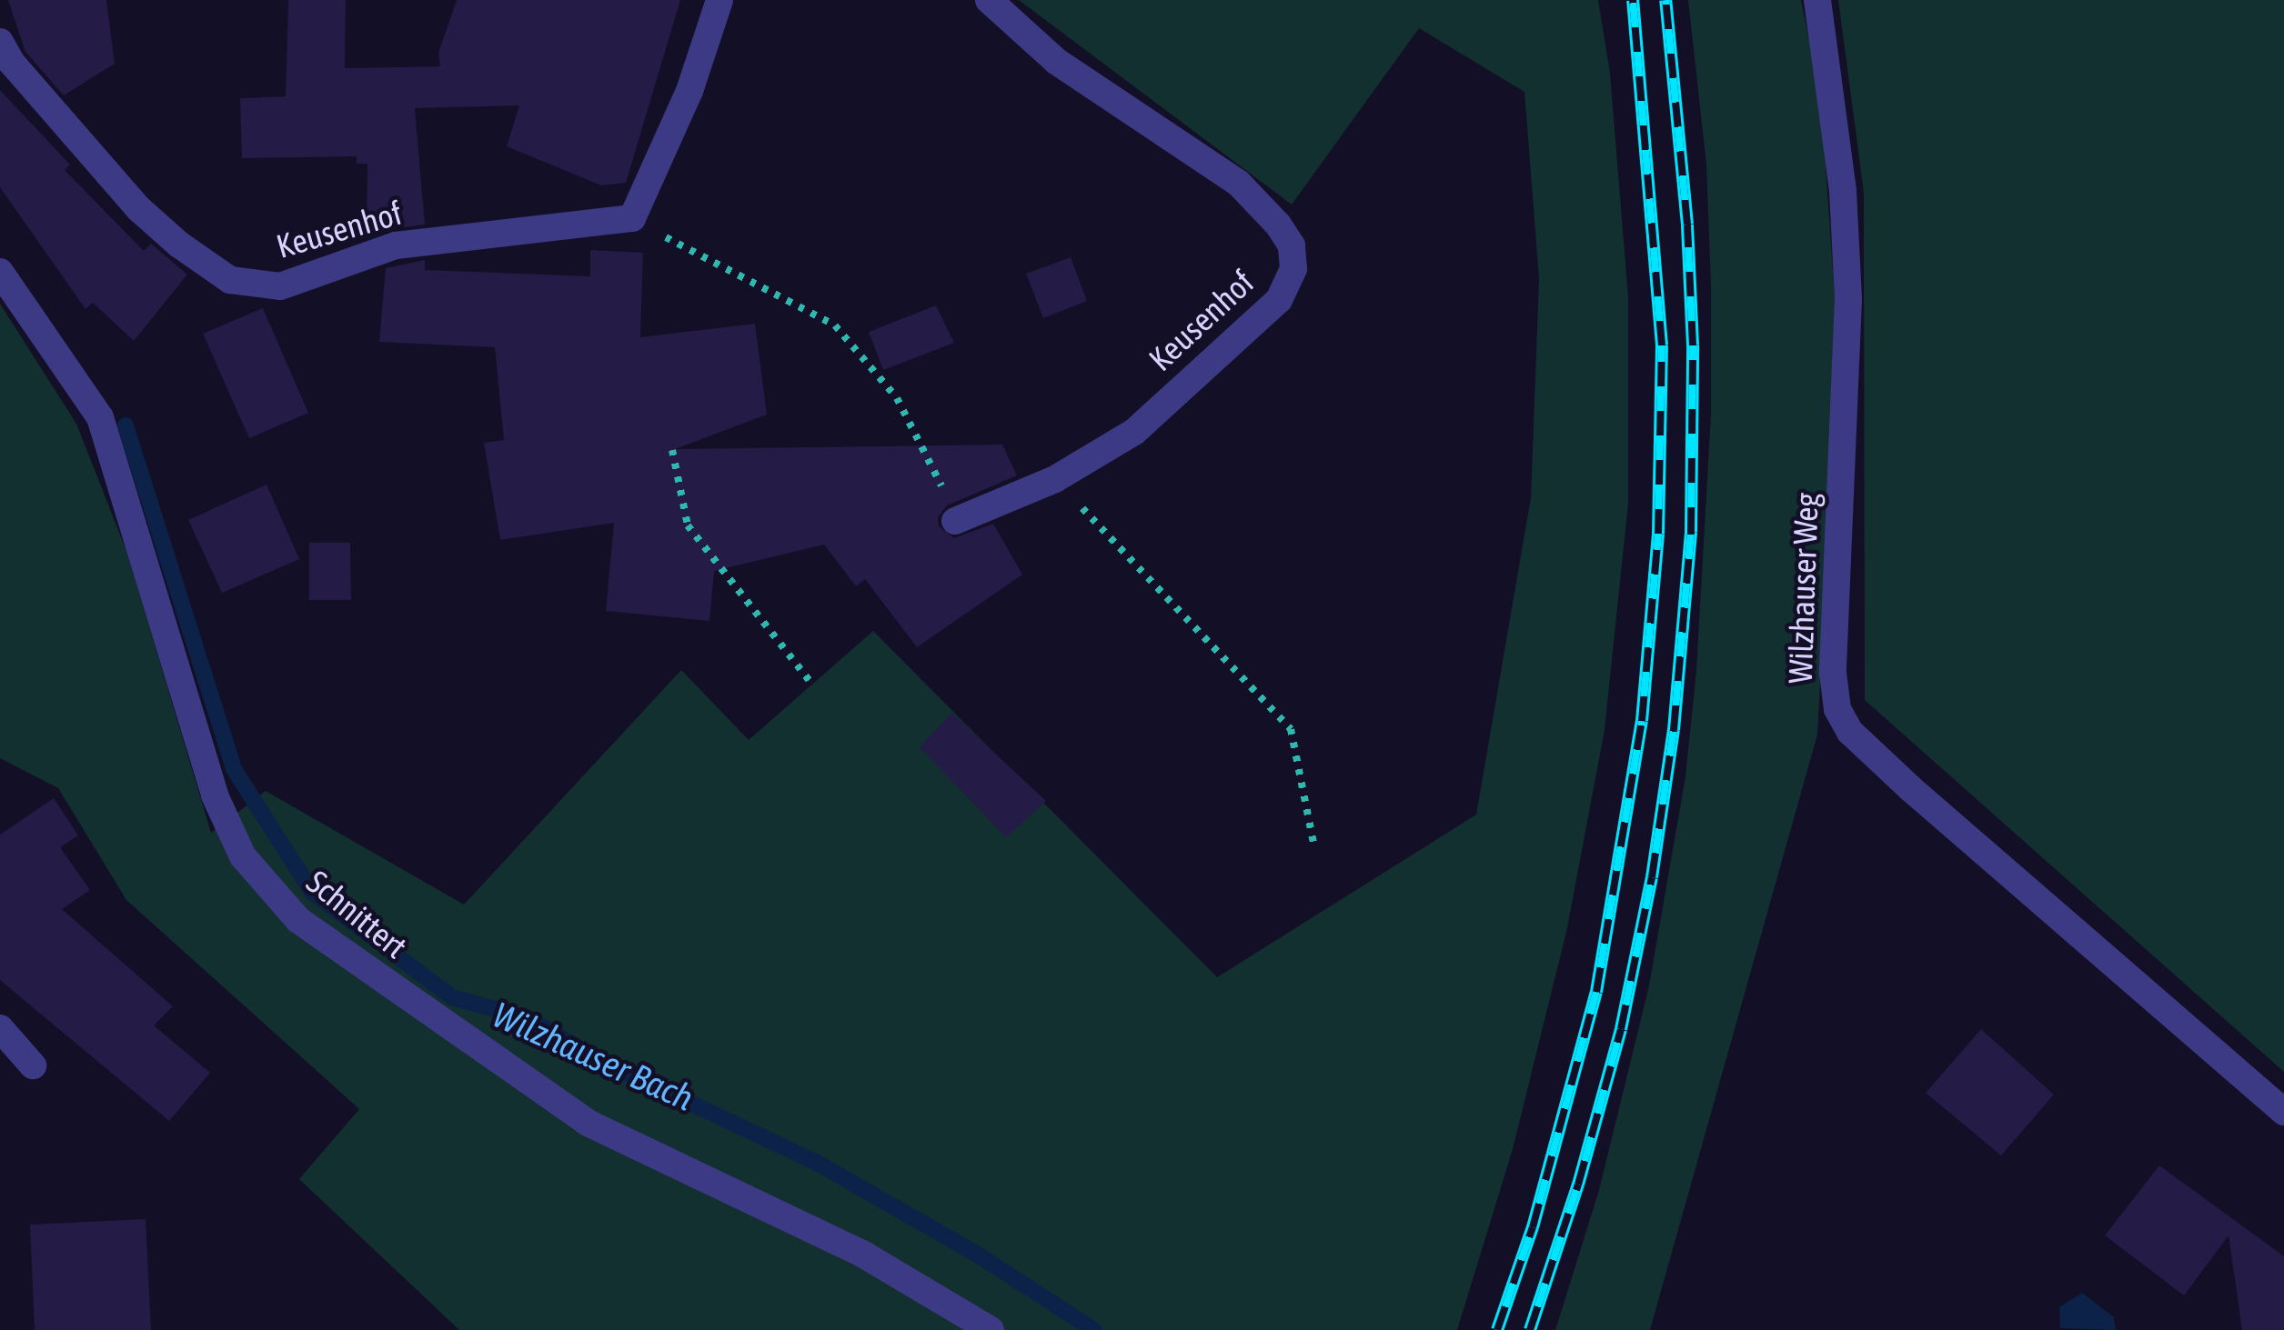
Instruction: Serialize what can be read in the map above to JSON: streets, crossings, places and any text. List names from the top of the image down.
{
  "streets": {
    "lane": ["Keusenhof", "Wilzhauser Weg", "Schnittert"]
  },
  "water": ["Wilzhauser Bach"]
}
